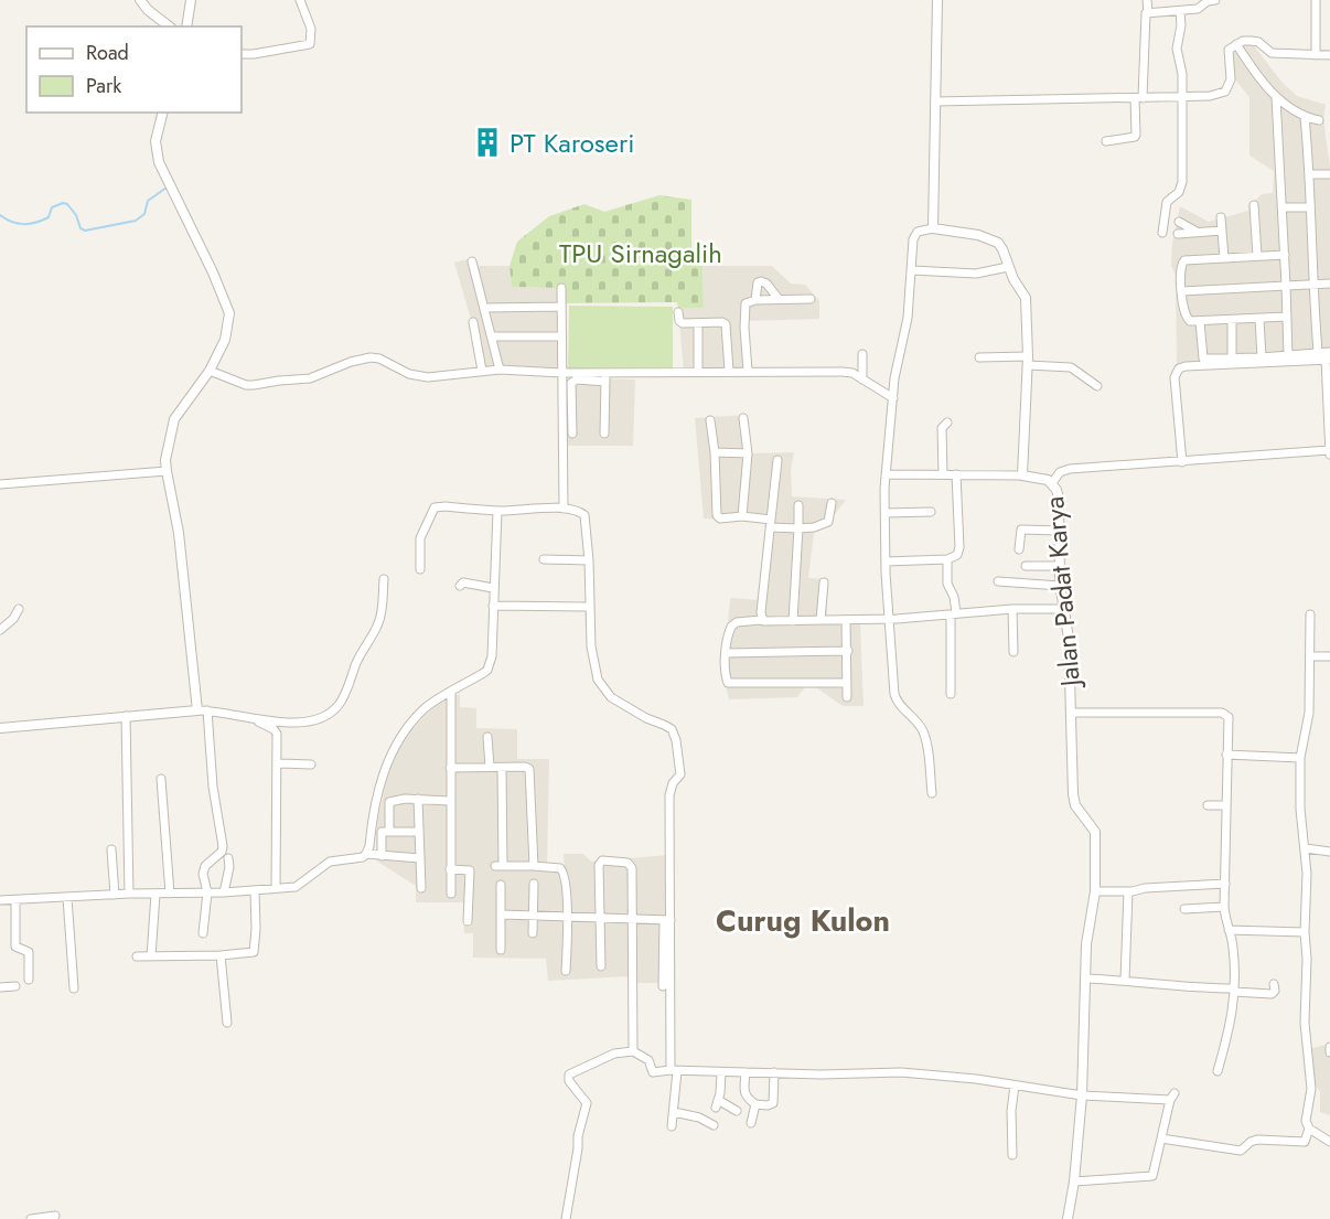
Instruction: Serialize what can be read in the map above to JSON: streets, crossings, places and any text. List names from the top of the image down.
{
  "streets": {
    "street": ["Jalan Padat Karya"]
  },
  "districts": ["Curug Kulon"],
  "parks": ["TPU Sirnagalih"],
  "places": {
    "building": ["PT Karoseri"]
  },
  "legend": ["Road", "Park"]
}
